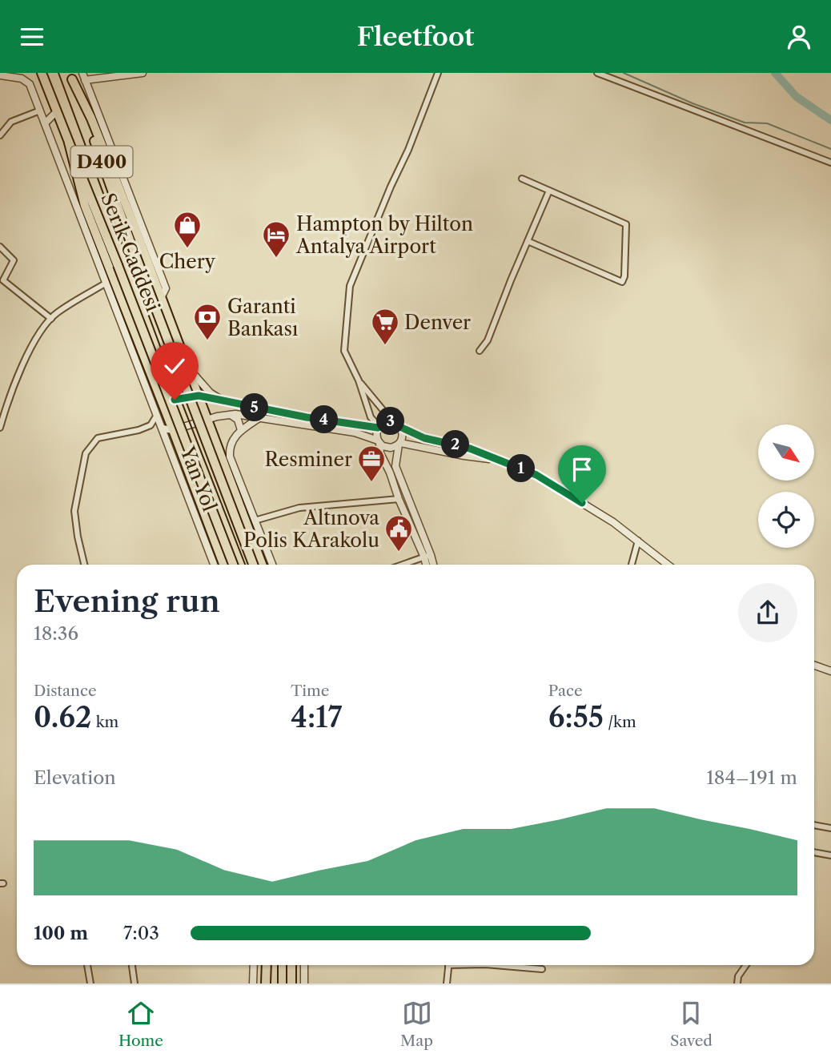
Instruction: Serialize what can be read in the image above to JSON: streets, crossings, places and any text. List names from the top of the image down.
{
  "streets": {
    "highway": ["D400", "Serik Caddesi"],
    "street": ["Yan Yol"]
  },
  "places": {
    "shop": ["Chery"],
    "hotel": ["Hampton by Hilton Antalya Airport"],
    "bank": ["Garanti Bankası"],
    "supermarket": ["Denver"],
    "office": ["Resminer"],
    "public building": ["Altınova Polis KArakolu"]
  },
  "north": "bottom right",
  "page": {
    "header": "Fleetfoot",
    "pins": [
      "5",
      "4",
      "3",
      "2",
      "1"
    ],
    "heading": ["Evening run", "18:36"],
    "stats": [
      ["Distance", "0.62 km"],
      ["Time", "4:17"],
      ["Pace", "6:55 /km"]
    ],
    "chart": ["Elevation", "184–191 m"],
    "list": [
      {
        "name": "100 m",
        "note": "7:03"
      }
    ],
    "tabs": ["Home", "Map", "Saved"]
  }
}
